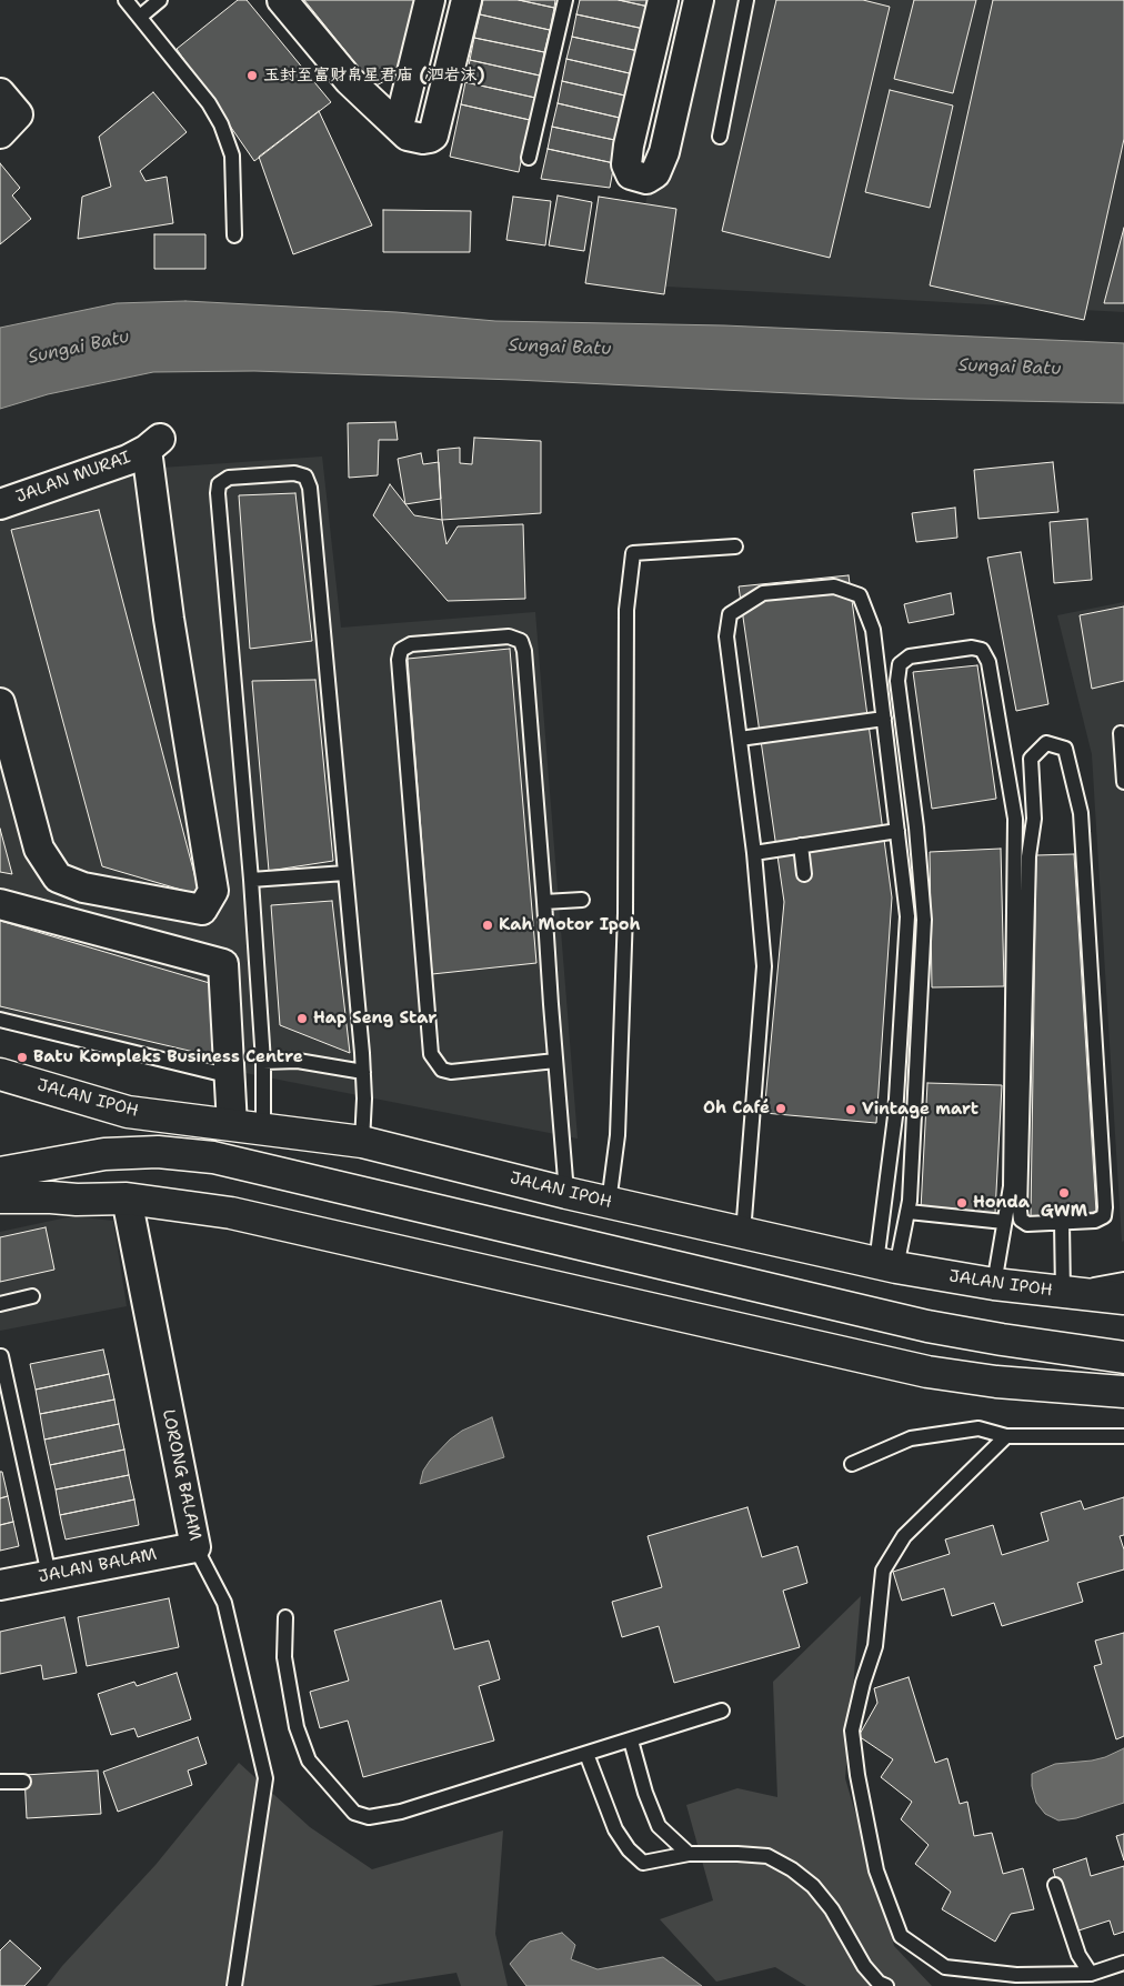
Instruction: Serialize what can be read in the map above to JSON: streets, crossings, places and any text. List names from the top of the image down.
{
  "streets": {
    "main road": ["JALAN IPOH"],
    "street": ["JALAN MURAI", "LORONG BALAM", "JALAN BALAM"]
  },
  "crossings": [
    ["LORONG BALAM", "JALAN BALAM"]
  ],
  "water": ["Sungai Batu"],
  "places": [
    "玉封至富财帛星君庙 (泗岩沫)",
    "Kah Motor Ipoh",
    "Hap Seng Star",
    "Batu Kompleks Business Centre",
    "Oh Café",
    "Vintage mart",
    "GWM",
    "Honda"
  ]
}
